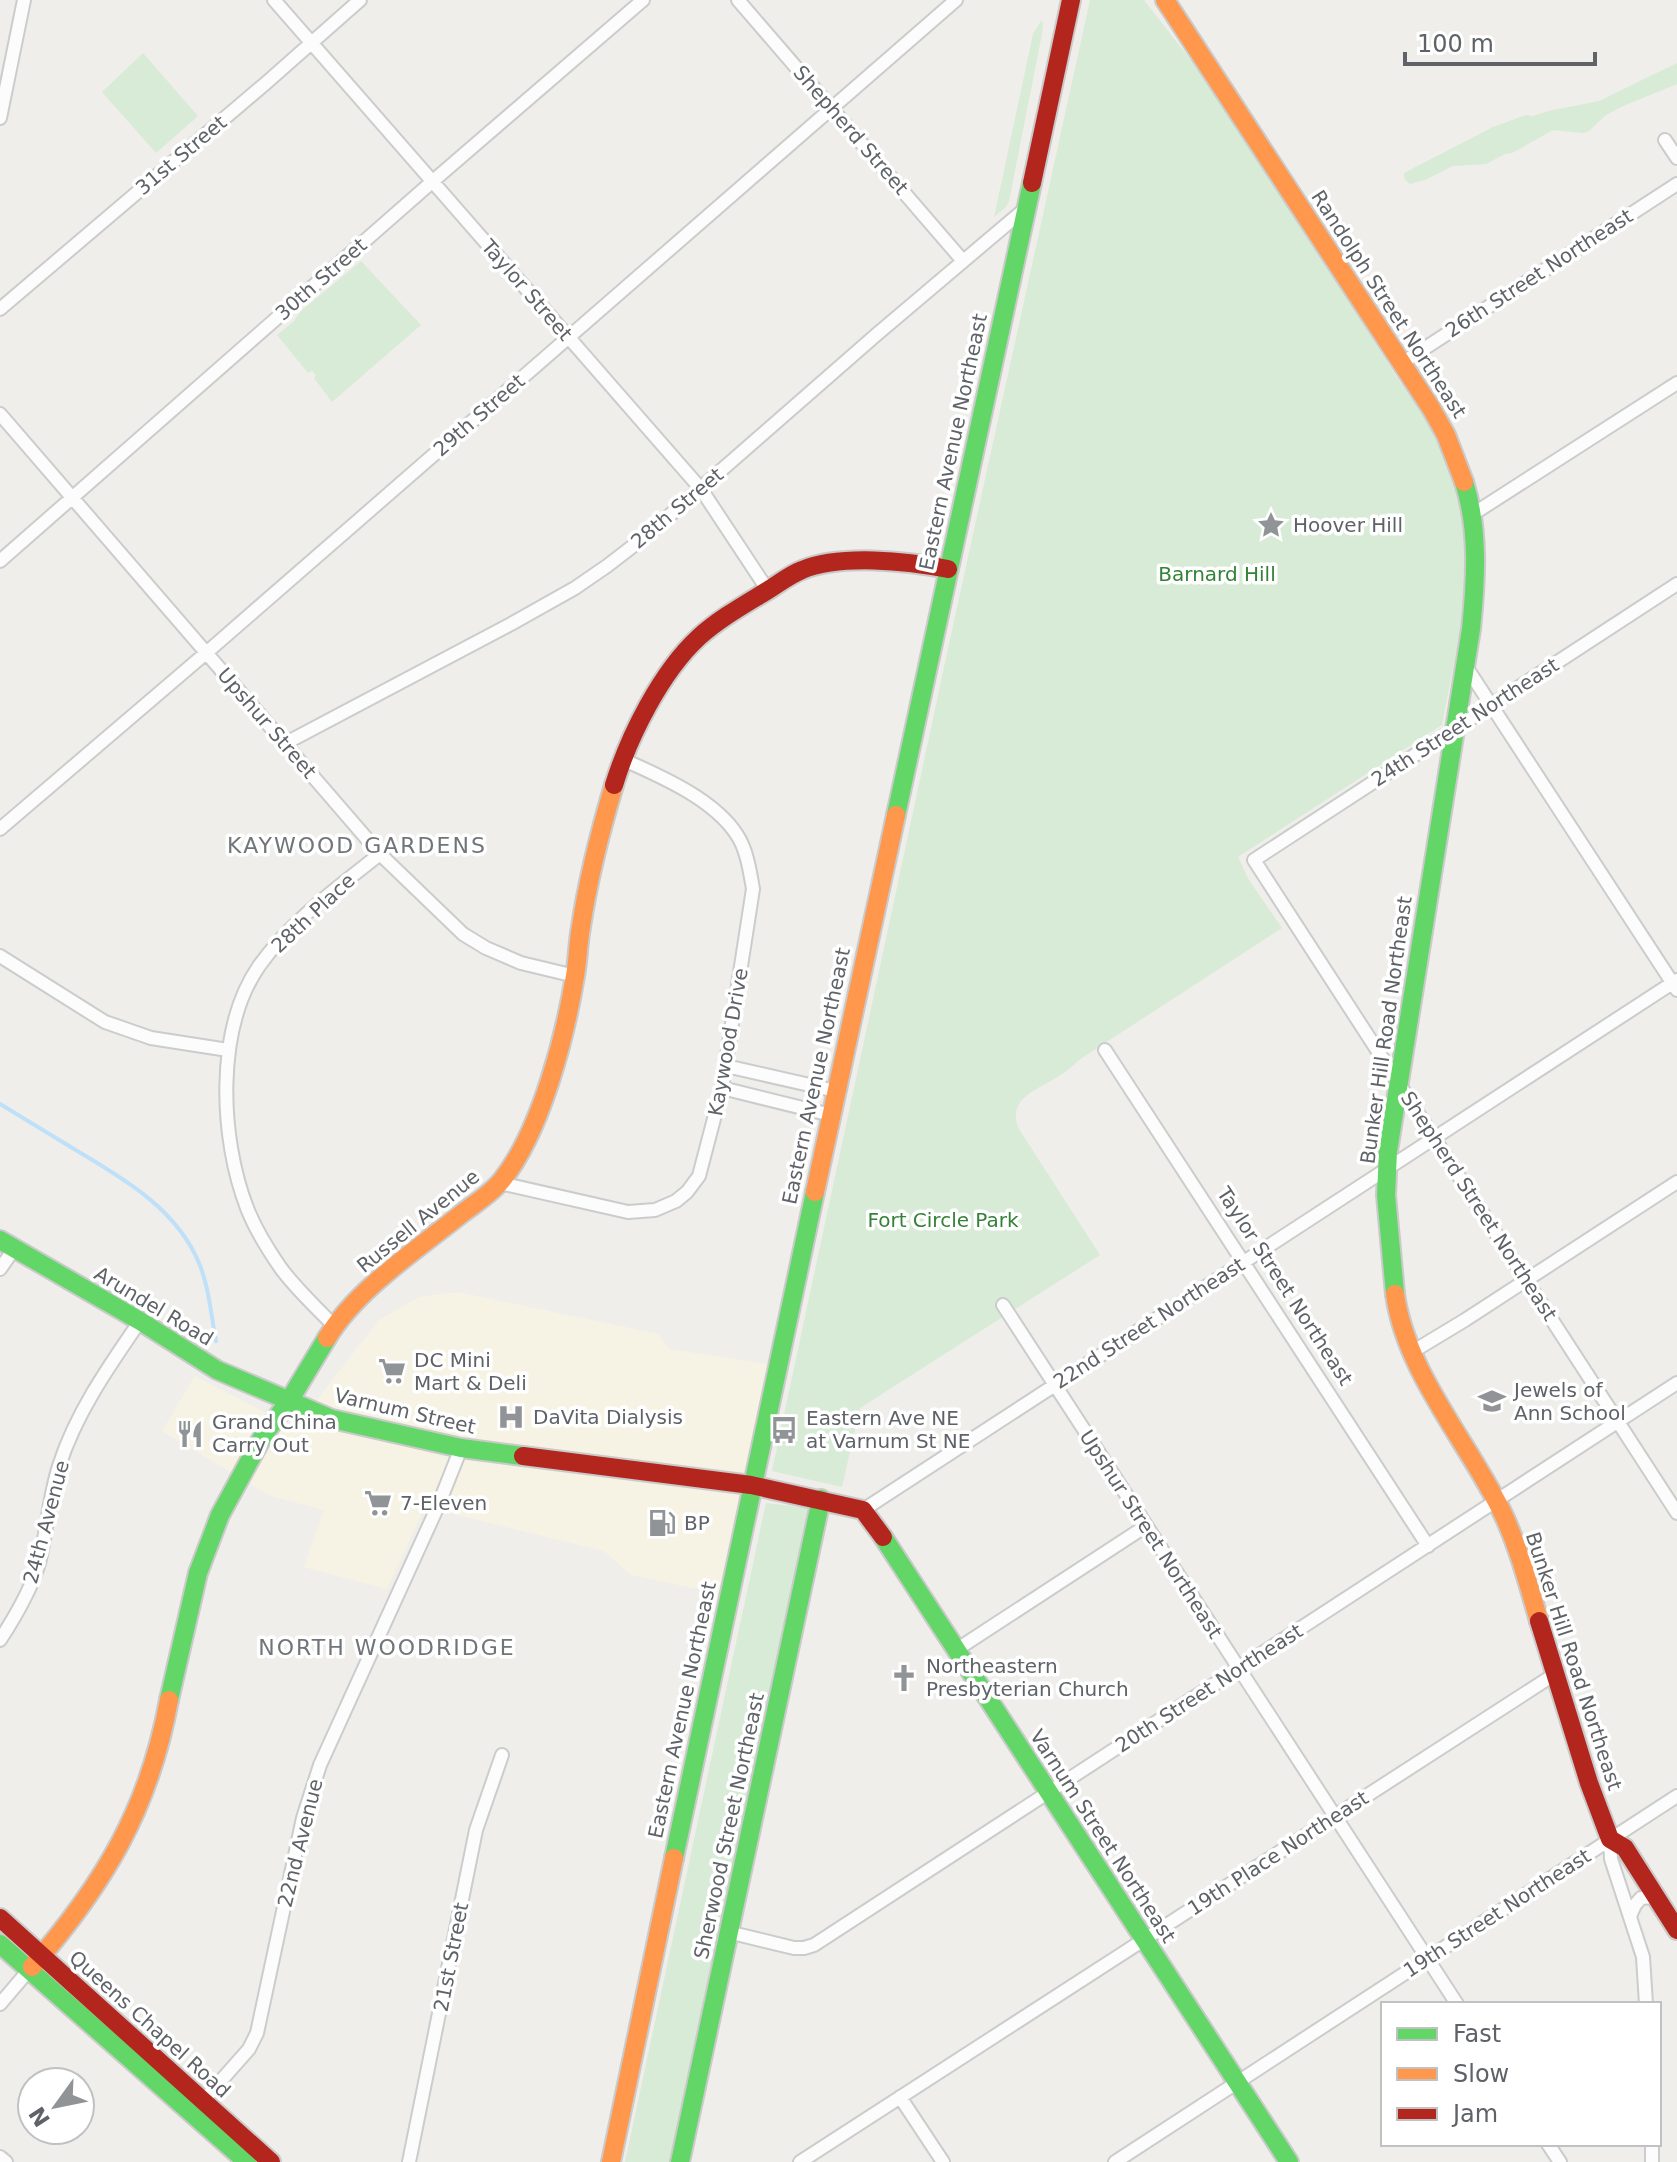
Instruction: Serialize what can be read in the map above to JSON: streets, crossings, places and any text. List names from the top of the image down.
{
  "streets": {
    "street": [
      "Shepherd Street",
      "31st Street",
      "26th Street Northeast",
      "30th Street",
      "Taylor Street",
      "Randolph Street Northeast",
      "29th Street",
      "Eastern Avenue Northeast",
      "28th Street",
      "24th Street Northeast",
      "Upshur Street",
      "28th Place",
      "Bunker Hill Road Northeast",
      "Kaywood Drive",
      "Shepherd Street Northeast",
      "Russell Avenue",
      "Taylor Street Northeast",
      "Arundel Road",
      "22nd Street Northeast",
      "Varnum Street",
      "24th Avenue",
      "Upshur Street Northeast",
      "20th Street Northeast",
      "Sherwood Street Northeast",
      "Varnum Street Northeast",
      "22nd Avenue",
      "19th Place Northeast",
      "19th Street Northeast",
      "21st Street",
      "Queens Chapel Road"
    ]
  },
  "crossings": [
    ["Shepherd Street", "29th Street"],
    ["Shepherd Street", "28th Street"],
    ["31st Street", "Taylor Street"],
    ["26th Street Northeast", "Randolph Street Northeast"],
    ["30th Street", "Taylor Street"],
    ["30th Street", "Upshur Street"],
    ["Taylor Street", "29th Street"],
    ["Taylor Street", "28th Street"],
    ["Taylor Street", "Russell Avenue"],
    ["Randolph Street Northeast", "24th Street Northeast"],
    ["Randolph Street Northeast", "Bunker Hill Road Northeast"],
    ["29th Street", "Upshur Street"],
    ["Eastern Avenue Northeast", "28th Street"],
    ["Eastern Avenue Northeast", "Russell Avenue"],
    ["Eastern Avenue Northeast", "Varnum Street"],
    ["28th Street", "Upshur Street"],
    ["24th Street Northeast", "Bunker Hill Road Northeast"],
    ["24th Street Northeast", "Shepherd Street Northeast"],
    ["Upshur Street", "28th Place"],
    ["Upshur Street", "Russell Avenue"],
    ["28th Place", "Russell Avenue"],
    ["Bunker Hill Road Northeast", "Shepherd Street Northeast"],
    ["Bunker Hill Road Northeast", "22nd Street Northeast"],
    ["Bunker Hill Road Northeast", "20th Street Northeast"],
    ["Bunker Hill Road Northeast", "19th Place Northeast"],
    ["Bunker Hill Road Northeast", "19th Street Northeast"],
    ["Kaywood Drive", "Russell Avenue"],
    ["Shepherd Street Northeast", "22nd Street Northeast"],
    ["Shepherd Street Northeast", "20th Street Northeast"],
    ["Russell Avenue", "Arundel Road"],
    ["Russell Avenue", "Varnum Street"],
    ["Russell Avenue", "Queens Chapel Road"],
    ["Taylor Street Northeast", "22nd Street Northeast"],
    ["Taylor Street Northeast", "20th Street Northeast"],
    ["Arundel Road", "Varnum Street"],
    ["Arundel Road", "24th Avenue"],
    ["22nd Street Northeast", "Upshur Street Northeast"],
    ["22nd Street Northeast", "Varnum Street Northeast"],
    ["Varnum Street", "22nd Avenue"],
    ["Upshur Street Northeast", "20th Street Northeast"],
    ["Upshur Street Northeast", "19th Place Northeast"],
    ["Upshur Street Northeast", "19th Street Northeast"],
    ["20th Street Northeast", "Sherwood Street Northeast"],
    ["20th Street Northeast", "Varnum Street Northeast"],
    ["Varnum Street Northeast", "19th Place Northeast"],
    ["Varnum Street Northeast", "19th Street Northeast"],
    ["22nd Avenue", "Queens Chapel Road"]
  ],
  "districts": ["KAYWOOD GARDENS", "NORTH WOODRIDGE"],
  "parks": ["Barnard Hill", "Fort Circle Park"],
  "places": {
    "place": ["Hoover Hill"],
    "supermarket": ["DC Mini Mart & Deli", "7-Eleven"],
    "school or university": ["Jewels of Ann School"],
    "hospital": ["DaVita Dialysis"],
    "bus stop": ["Eastern Ave NE at Varnum St NE"],
    "restaurant": ["Grand China Carry Out"],
    "fuel station": ["BP"],
    "church": ["Northeastern Presbyterian Church"]
  },
  "legend": ["Fast", "Slow", "Jam"],
  "scale_bar": "100 m",
  "north": "bottom left"
}
